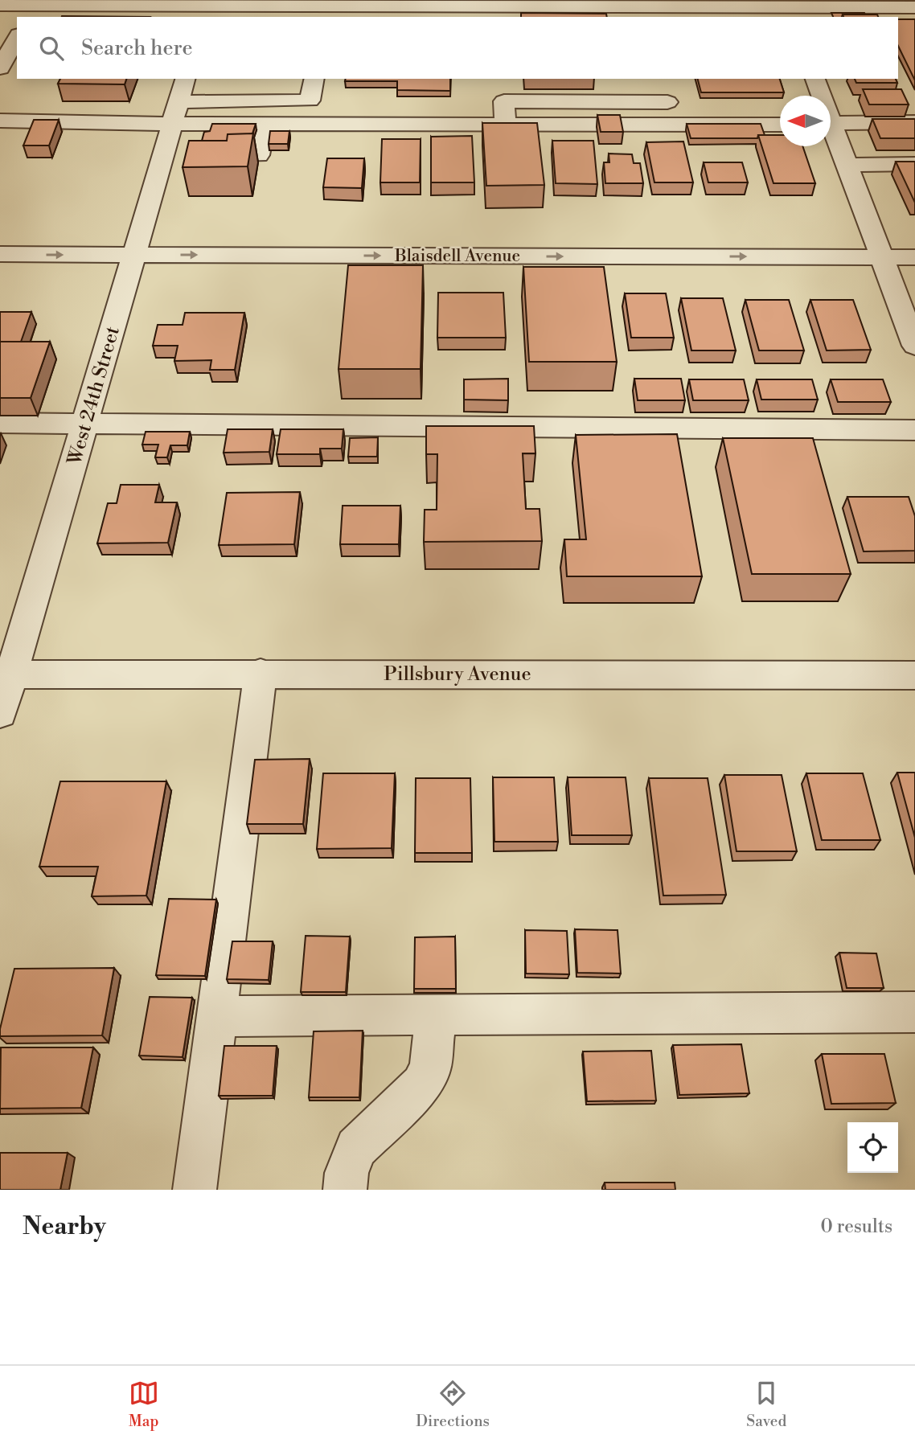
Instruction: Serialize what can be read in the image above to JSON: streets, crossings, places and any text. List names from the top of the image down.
{
  "streets": {
    "street": ["Blaisdell Avenue", "West 24th Street", "Pillsbury Avenue"]
  },
  "crossings": [
    ["Blaisdell Avenue", "West 24th Street"],
    ["West 24th Street", "Pillsbury Avenue"]
  ],
  "north": "left",
  "page": {
    "search": "Search here",
    "heading": ["Nearby", "0 results"],
    "nav": ["Map", "Directions", "Saved"]
  }
}
